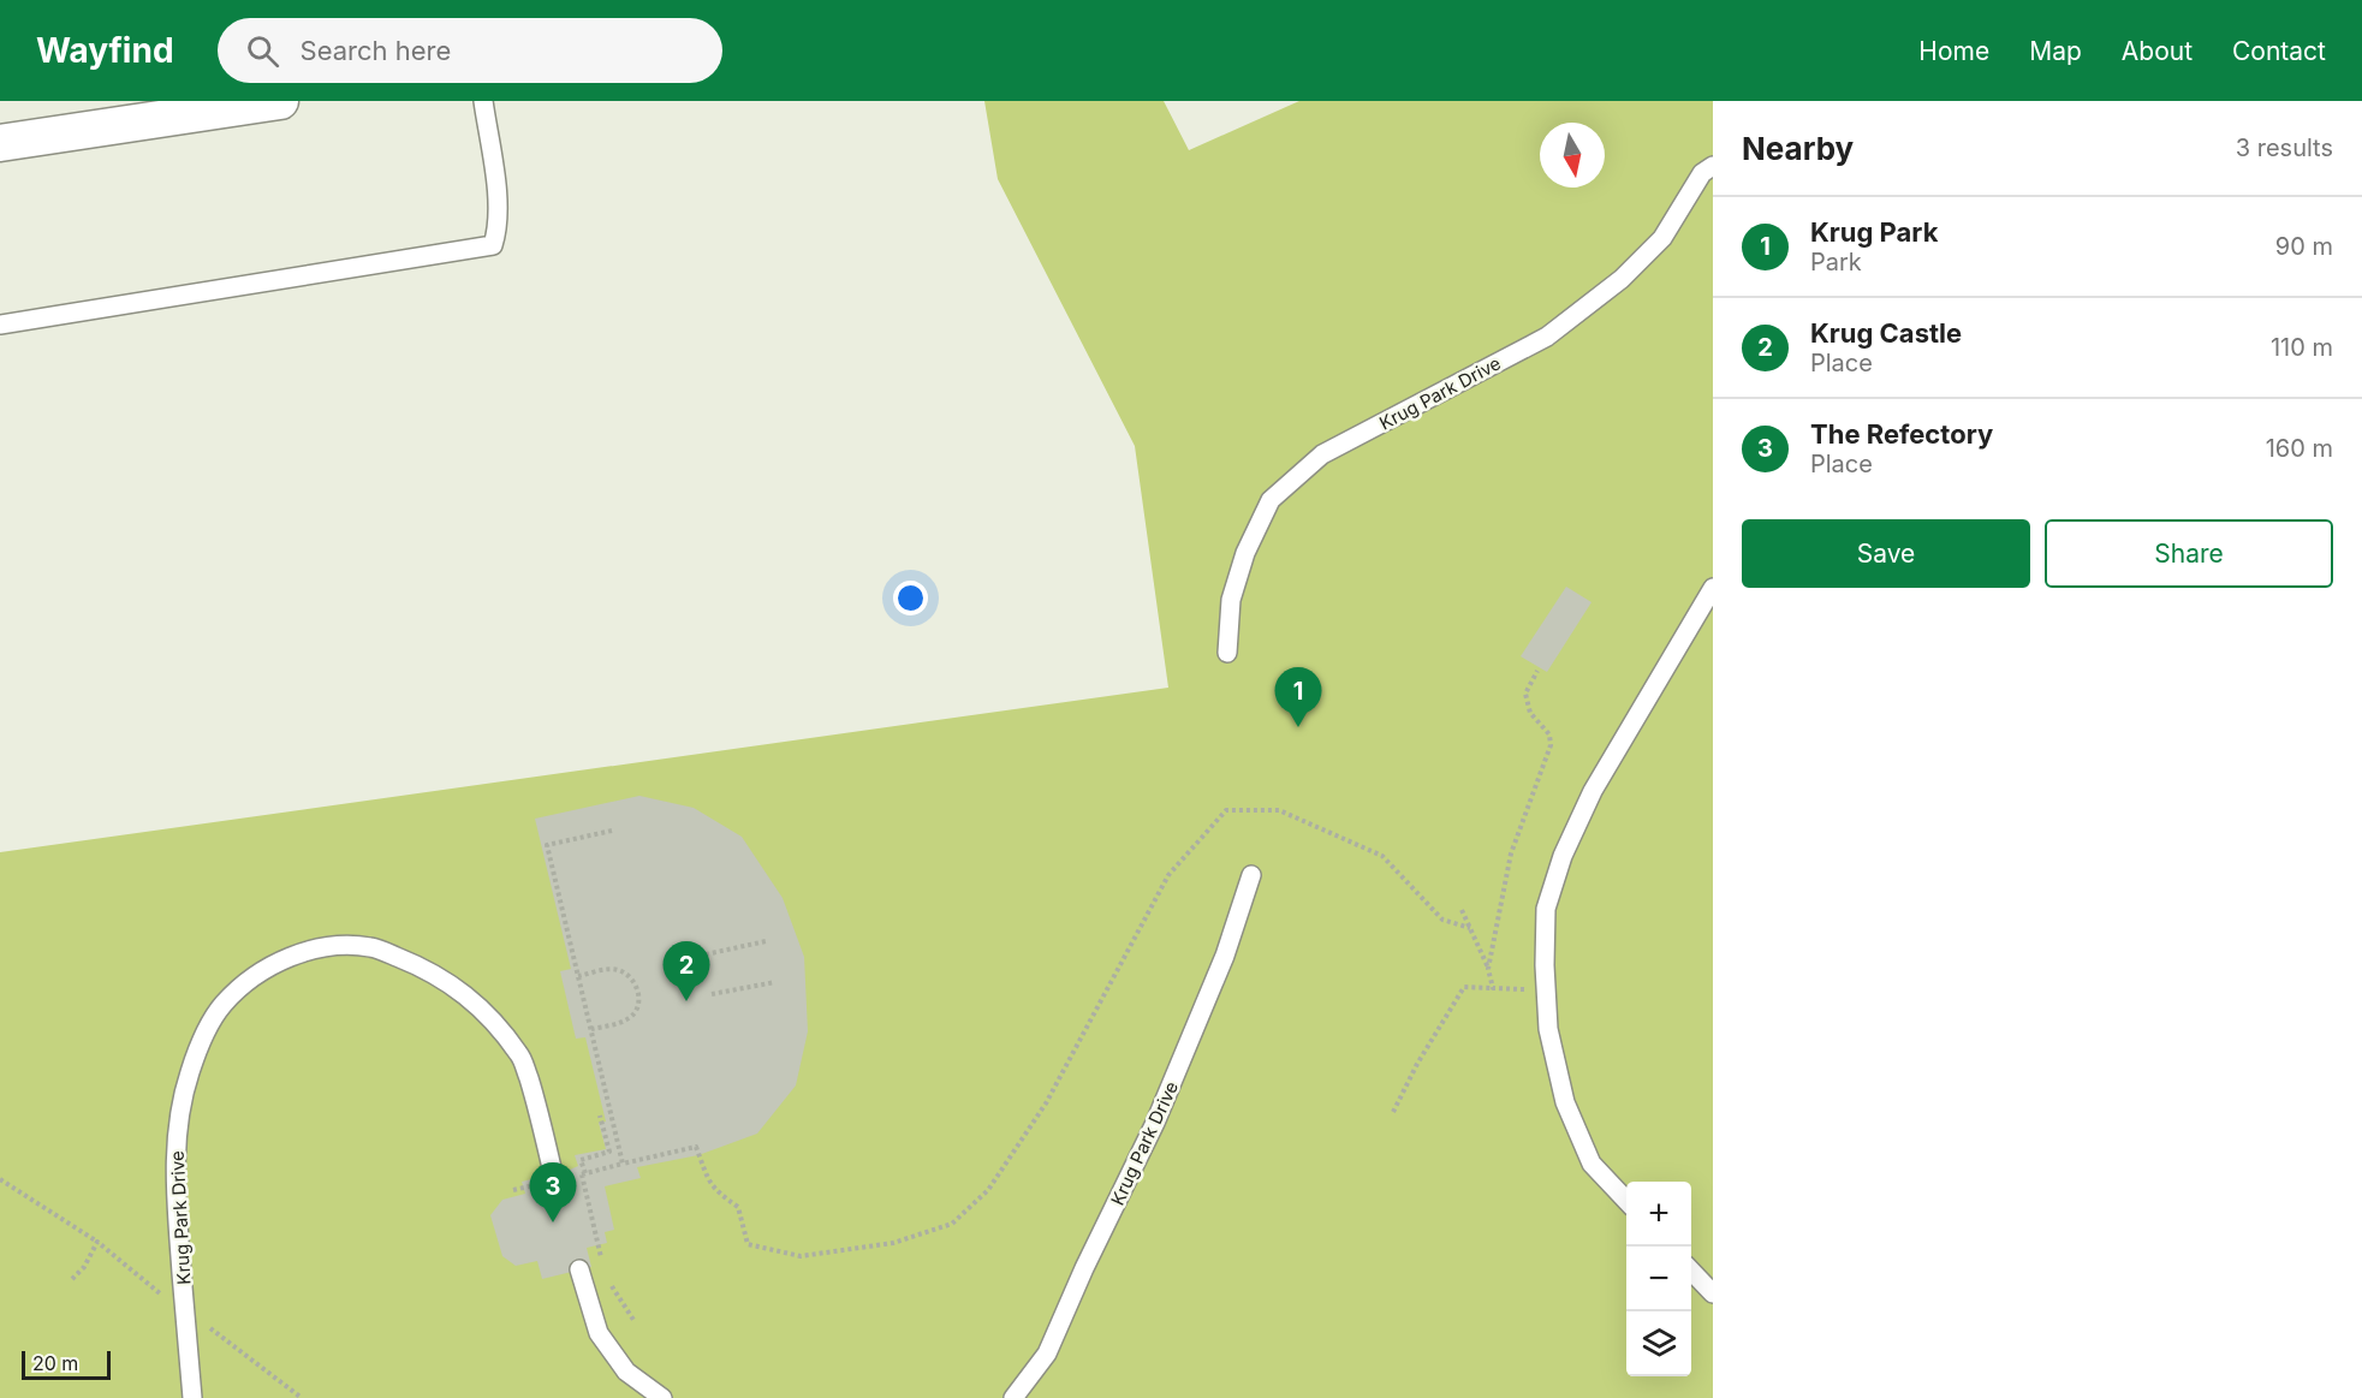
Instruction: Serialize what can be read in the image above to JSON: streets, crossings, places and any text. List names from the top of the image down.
{
  "streets": {
    "lane": ["Krug Park Drive"]
  },
  "scale_bar": "20 m",
  "north": "bottom",
  "page": {
    "header": "Wayfind",
    "search": "Search here",
    "nav": [
      "Home",
      "Map",
      "About",
      "Contact"
    ],
    "heading": ["Nearby", "3 results"],
    "list": [
      {
        "mark": "1",
        "name": "Krug Park",
        "note": "Park",
        "value": "90 m"
      },
      {
        "mark": "2",
        "name": "Krug Castle",
        "note": "Place",
        "value": "110 m"
      },
      {
        "mark": "3",
        "name": "The Refectory",
        "note": "Place",
        "value": "160 m"
      }
    ],
    "buttons": ["Save", "Share"],
    "pins": ["1", "2", "3"],
    "map_buttons": ["+", "−"],
    "scale": "20 m"
  }
}
